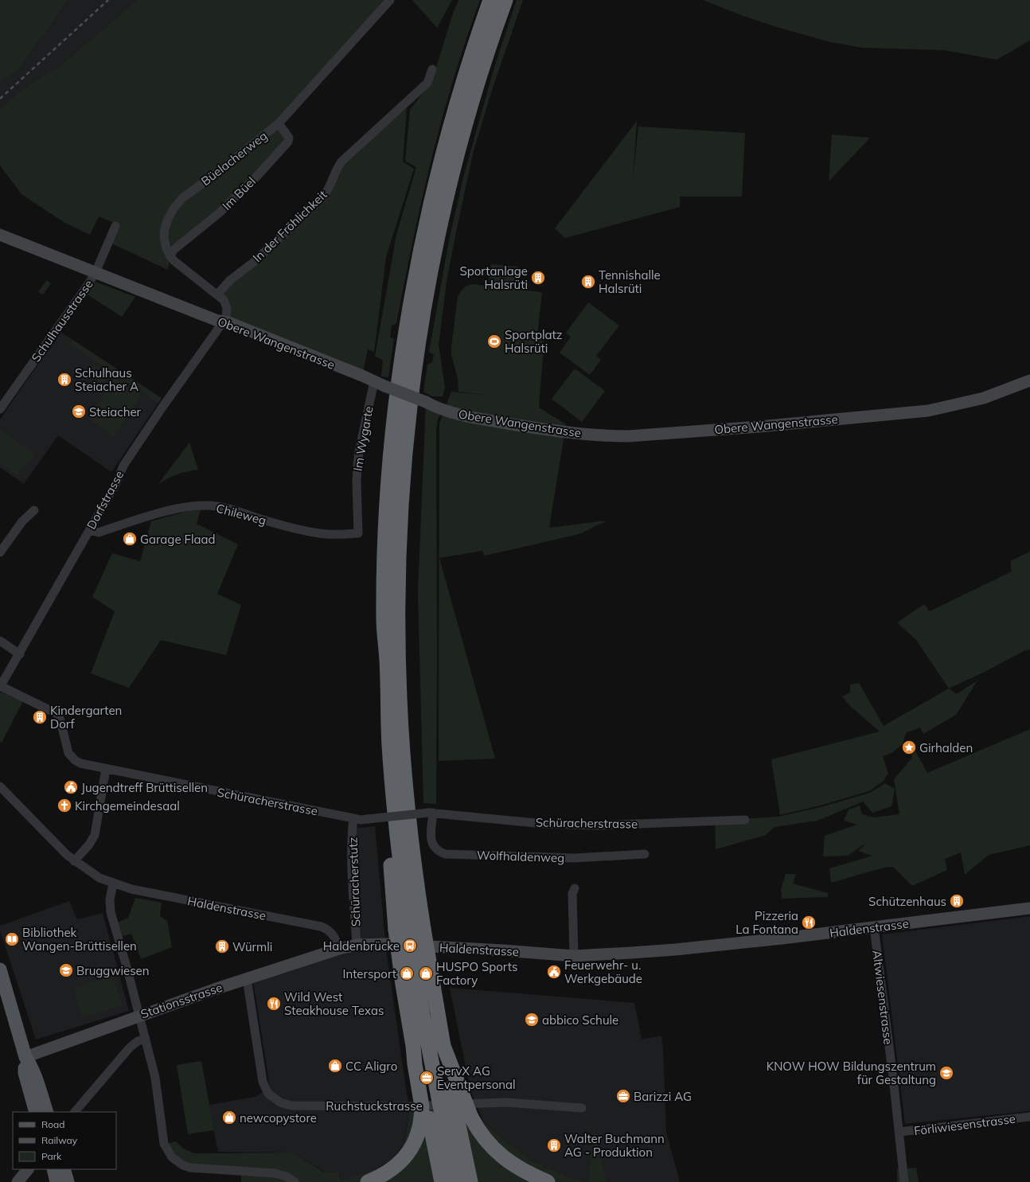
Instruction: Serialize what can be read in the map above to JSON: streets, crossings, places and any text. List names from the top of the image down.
{
  "streets": {
    "street": [
      "Büelacherweg",
      "Im Büel",
      "In der Fröhlichkeit",
      "Schulhausstrasse",
      "Obere Wangenstrasse",
      "Im Wygarte",
      "Dorfstrasse",
      "Chileweg",
      "Schüracherstrasse",
      "Wolfhaldenweg",
      "Schüracherstutz",
      "Haldenstrasse",
      "Altwiesenstrasse",
      "Stationsstrasse",
      "Ruchstuckstrasse",
      "Förliwiesenstrasse"
    ]
  },
  "crossings": [
    ["Büelacherweg", "Im Büel"],
    ["Büelacherweg", "In der Fröhlichkeit"],
    ["Büelacherweg", "Obere Wangenstrasse"],
    ["Büelacherweg", "Dorfstrasse"],
    ["Schulhausstrasse", "Obere Wangenstrasse"],
    ["Obere Wangenstrasse", "Im Wygarte"],
    ["Obere Wangenstrasse", "Dorfstrasse"],
    ["Im Wygarte", "Chileweg"],
    ["Dorfstrasse", "Chileweg"],
    ["Dorfstrasse", "Schüracherstrasse"],
    ["Schüracherstrasse", "Wolfhaldenweg"],
    ["Schüracherstrasse", "Schüracherstutz"],
    ["Schüracherstutz", "Haldenstrasse"],
    ["Haldenstrasse", "Altwiesenstrasse"],
    ["Haldenstrasse", "Stationsstrasse"],
    ["Altwiesenstrasse", "Förliwiesenstrasse"],
    ["Stationsstrasse", "Ruchstuckstrasse"]
  ],
  "places": {
    "building": [
      "Sportanlage Halsrüti",
      "Tennishalle Halsrüti",
      "Schulhaus Steiacher A",
      "Kindergarten Dorf",
      "Schützenhaus",
      "Würmli",
      "Walter Buchmann AG - Produktion"
    ],
    "sports": ["Sportplatz Halsrüti"],
    "school or university": [
      "Steiacher",
      "Bruggwiesen",
      "abbico Schule",
      "KNOW HOW Bildungszentrum für Gestaltung"
    ],
    "shop": [
      "Garage Flaad",
      "Intersport",
      "HUSPO Sports Factory",
      "CC Aligro",
      "newcopystore"
    ],
    "place": ["Girhalden"],
    "public building": ["Jugendtreff Brüttisellen", "Feuerwehr- u. Werkgebäude"],
    "church": ["Kirchgemeindesaal"],
    "restaurant": ["Pizzeria La Fontana", "Wild West Steakhouse Texas"],
    "library": ["Bibliothek Wangen-Brüttisellen"],
    "bus stop": ["Haldenbrücke"],
    "office": ["ServX AG Eventpersonal", "Barizzi AG"]
  },
  "legend": ["Road", "Railway", "Park"]
}
